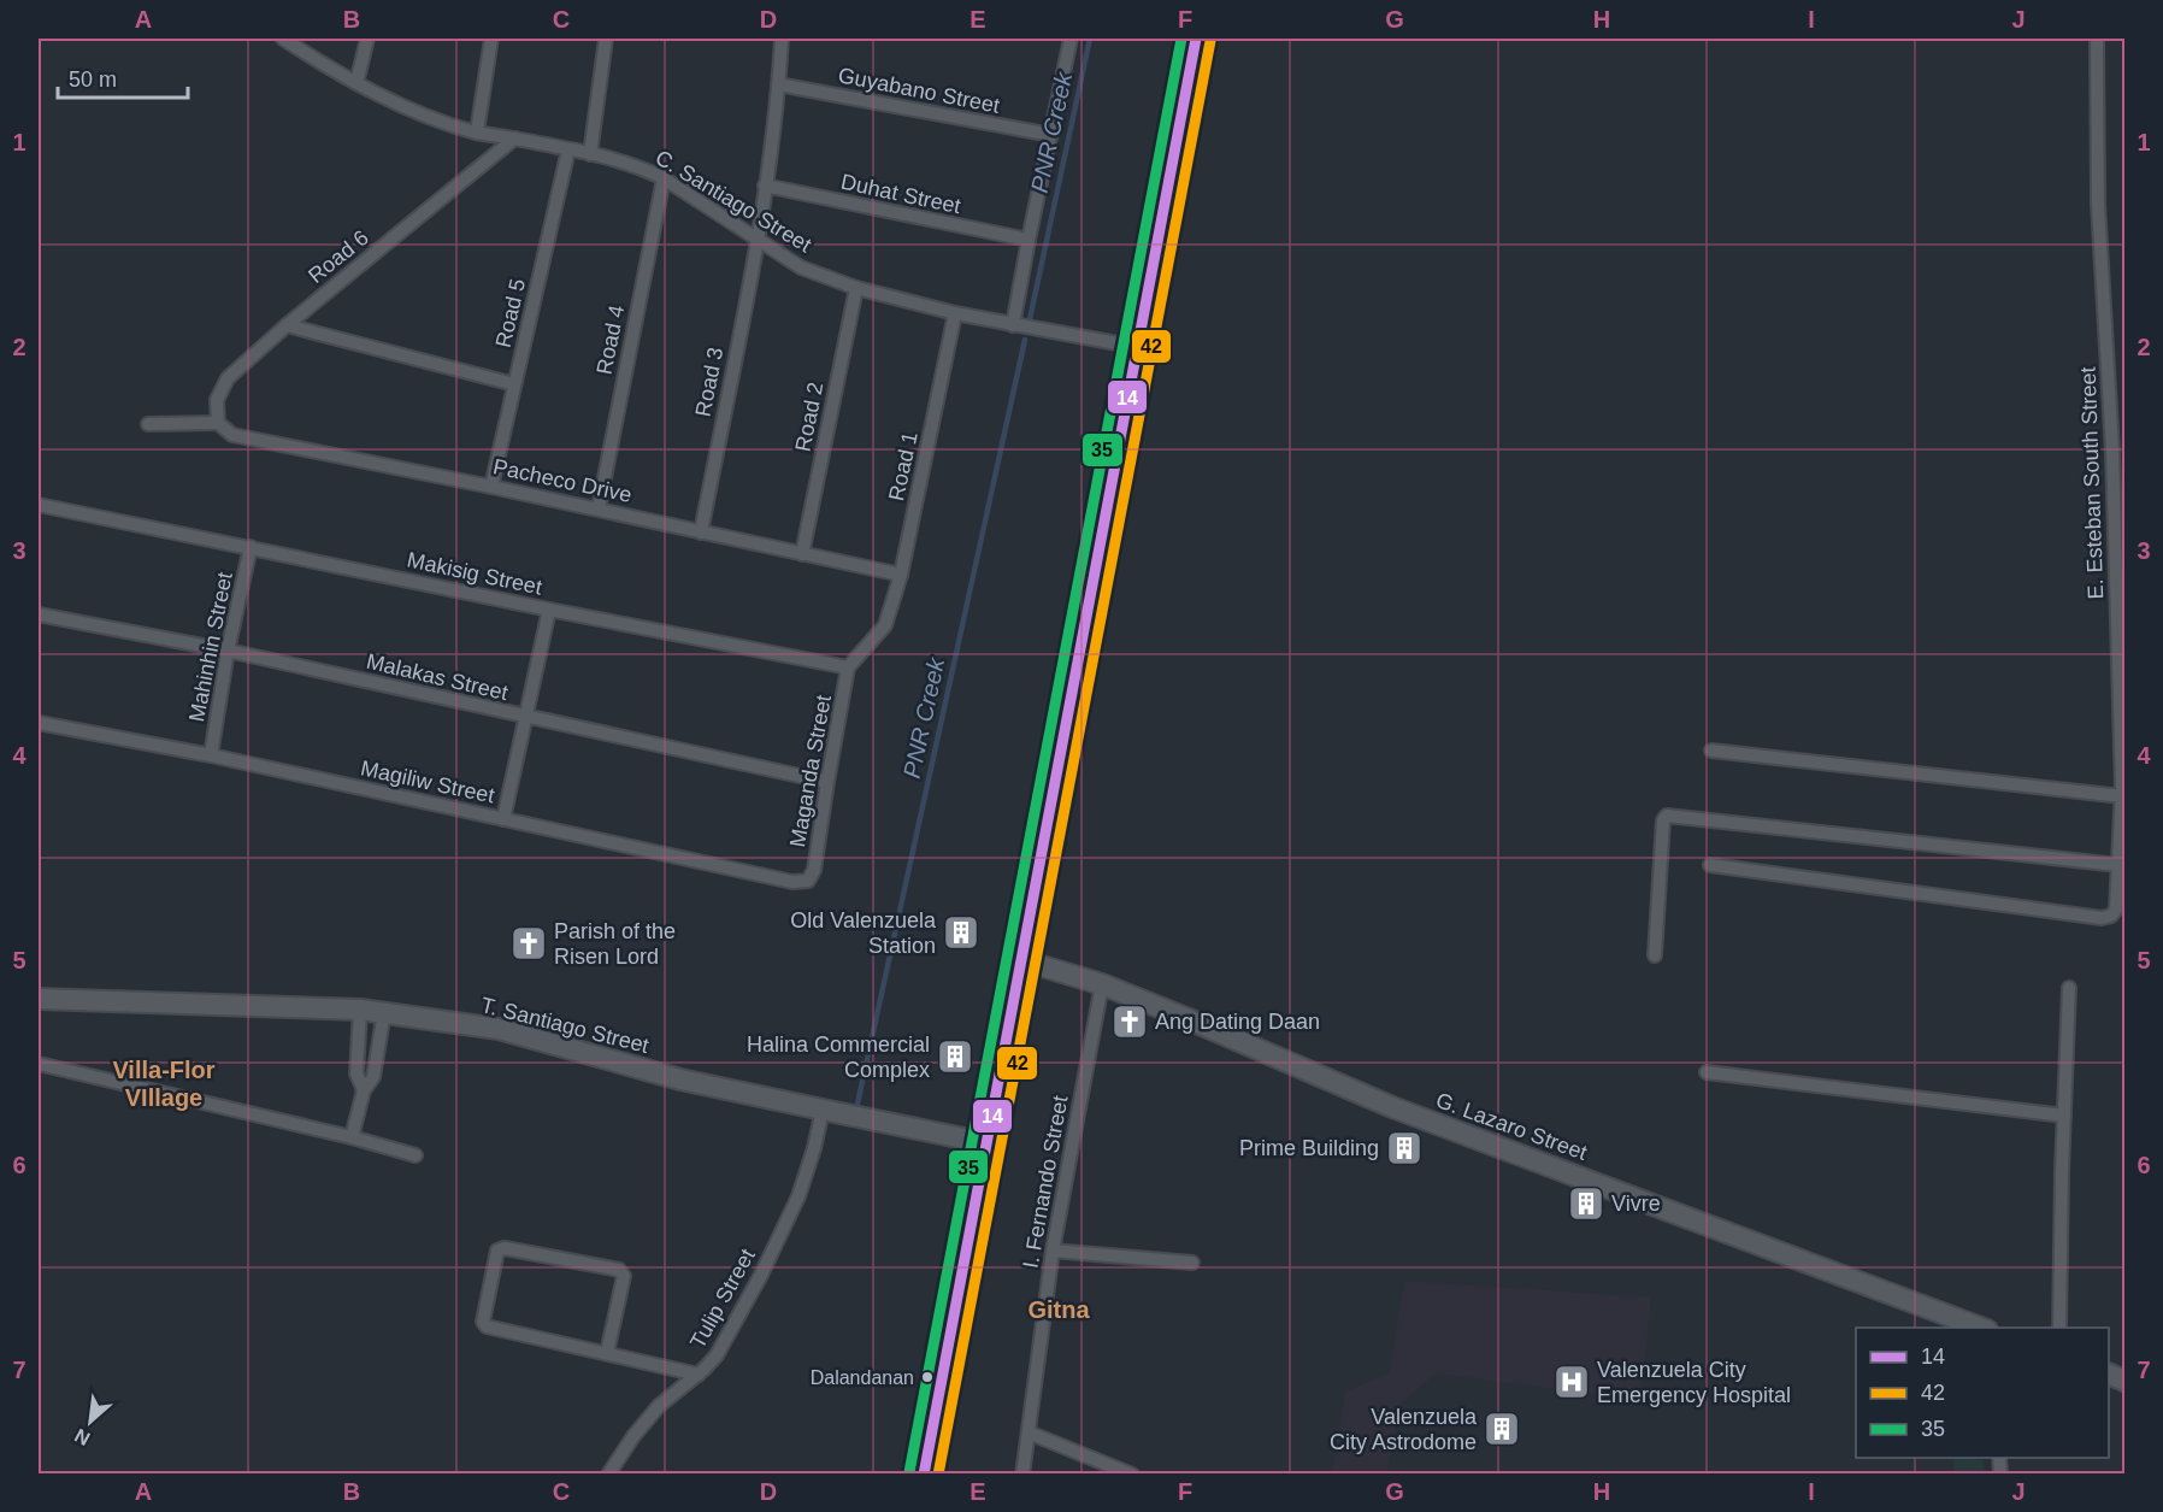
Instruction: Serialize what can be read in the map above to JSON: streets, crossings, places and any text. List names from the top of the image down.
{
  "streets": {
    "street": [
      "Guyabano Street",
      "Duhat Street",
      "C. Santiago Street",
      "Road 6",
      "Road 5",
      "Road 4",
      "Road 3",
      "Road 2",
      "Road 1",
      "Pacheco Drive",
      "E. Esteban South Street",
      "Makisig Street",
      "Mahinhin Street",
      "Malakas Street",
      "Maganda Street",
      "Magiliw Street",
      "T. Santiago Street",
      "G. Lazaro Street",
      "I. Fernando Street",
      "Tulip Street"
    ]
  },
  "crossings": [
    ["Guyabano Street", "Road 3"],
    ["Duhat Street", "Road 3"],
    ["C. Santiago Street", "Road 6"],
    ["C. Santiago Street", "Road 5"],
    ["C. Santiago Street", "Road 4"],
    ["C. Santiago Street", "Road 3"],
    ["C. Santiago Street", "Road 2"],
    ["C. Santiago Street", "Road 1"],
    ["Road 6", "Pacheco Drive"],
    ["Road 5", "Pacheco Drive"],
    ["Road 4", "Pacheco Drive"],
    ["Road 3", "Pacheco Drive"],
    ["Road 2", "Pacheco Drive"],
    ["Road 1", "Pacheco Drive"],
    ["Road 1", "Makisig Street"],
    ["Road 1", "Maganda Street"],
    ["Makisig Street", "Mahinhin Street"],
    ["Makisig Street", "Maganda Street"],
    ["Mahinhin Street", "Malakas Street"],
    ["Mahinhin Street", "Magiliw Street"],
    ["Malakas Street", "Maganda Street"],
    ["Maganda Street", "Magiliw Street"],
    ["T. Santiago Street", "Tulip Street"],
    ["G. Lazaro Street", "I. Fernando Street"]
  ],
  "districts": ["Villa-Flor VIllage", "Gitna"],
  "water": ["PNR Creek"],
  "places": {
    "building": [
      "Old Valenzuela Station",
      "Halina Commercial Complex",
      "Prime Building",
      "Vivre",
      "Valenzuela City Astrodome"
    ],
    "church": ["Parish of the Risen Lord", "Ang Dating Daan"],
    "other": ["Dalandanan"],
    "hospital": ["Valenzuela City Emergency Hospital"]
  },
  "lines": ["transit line 14", "transit line 35", "transit line 42"],
  "legend": ["14", "42", "35"],
  "scale_bar": "50 m",
  "north": "bottom left",
  "grid": {
    "columns": [
      "A",
      "B",
      "C",
      "D",
      "E",
      "F",
      "G",
      "H",
      "I",
      "J"
    ],
    "rows": [
      "1",
      "2",
      "3",
      "4",
      "5",
      "6",
      "7"
    ]
  }
}
